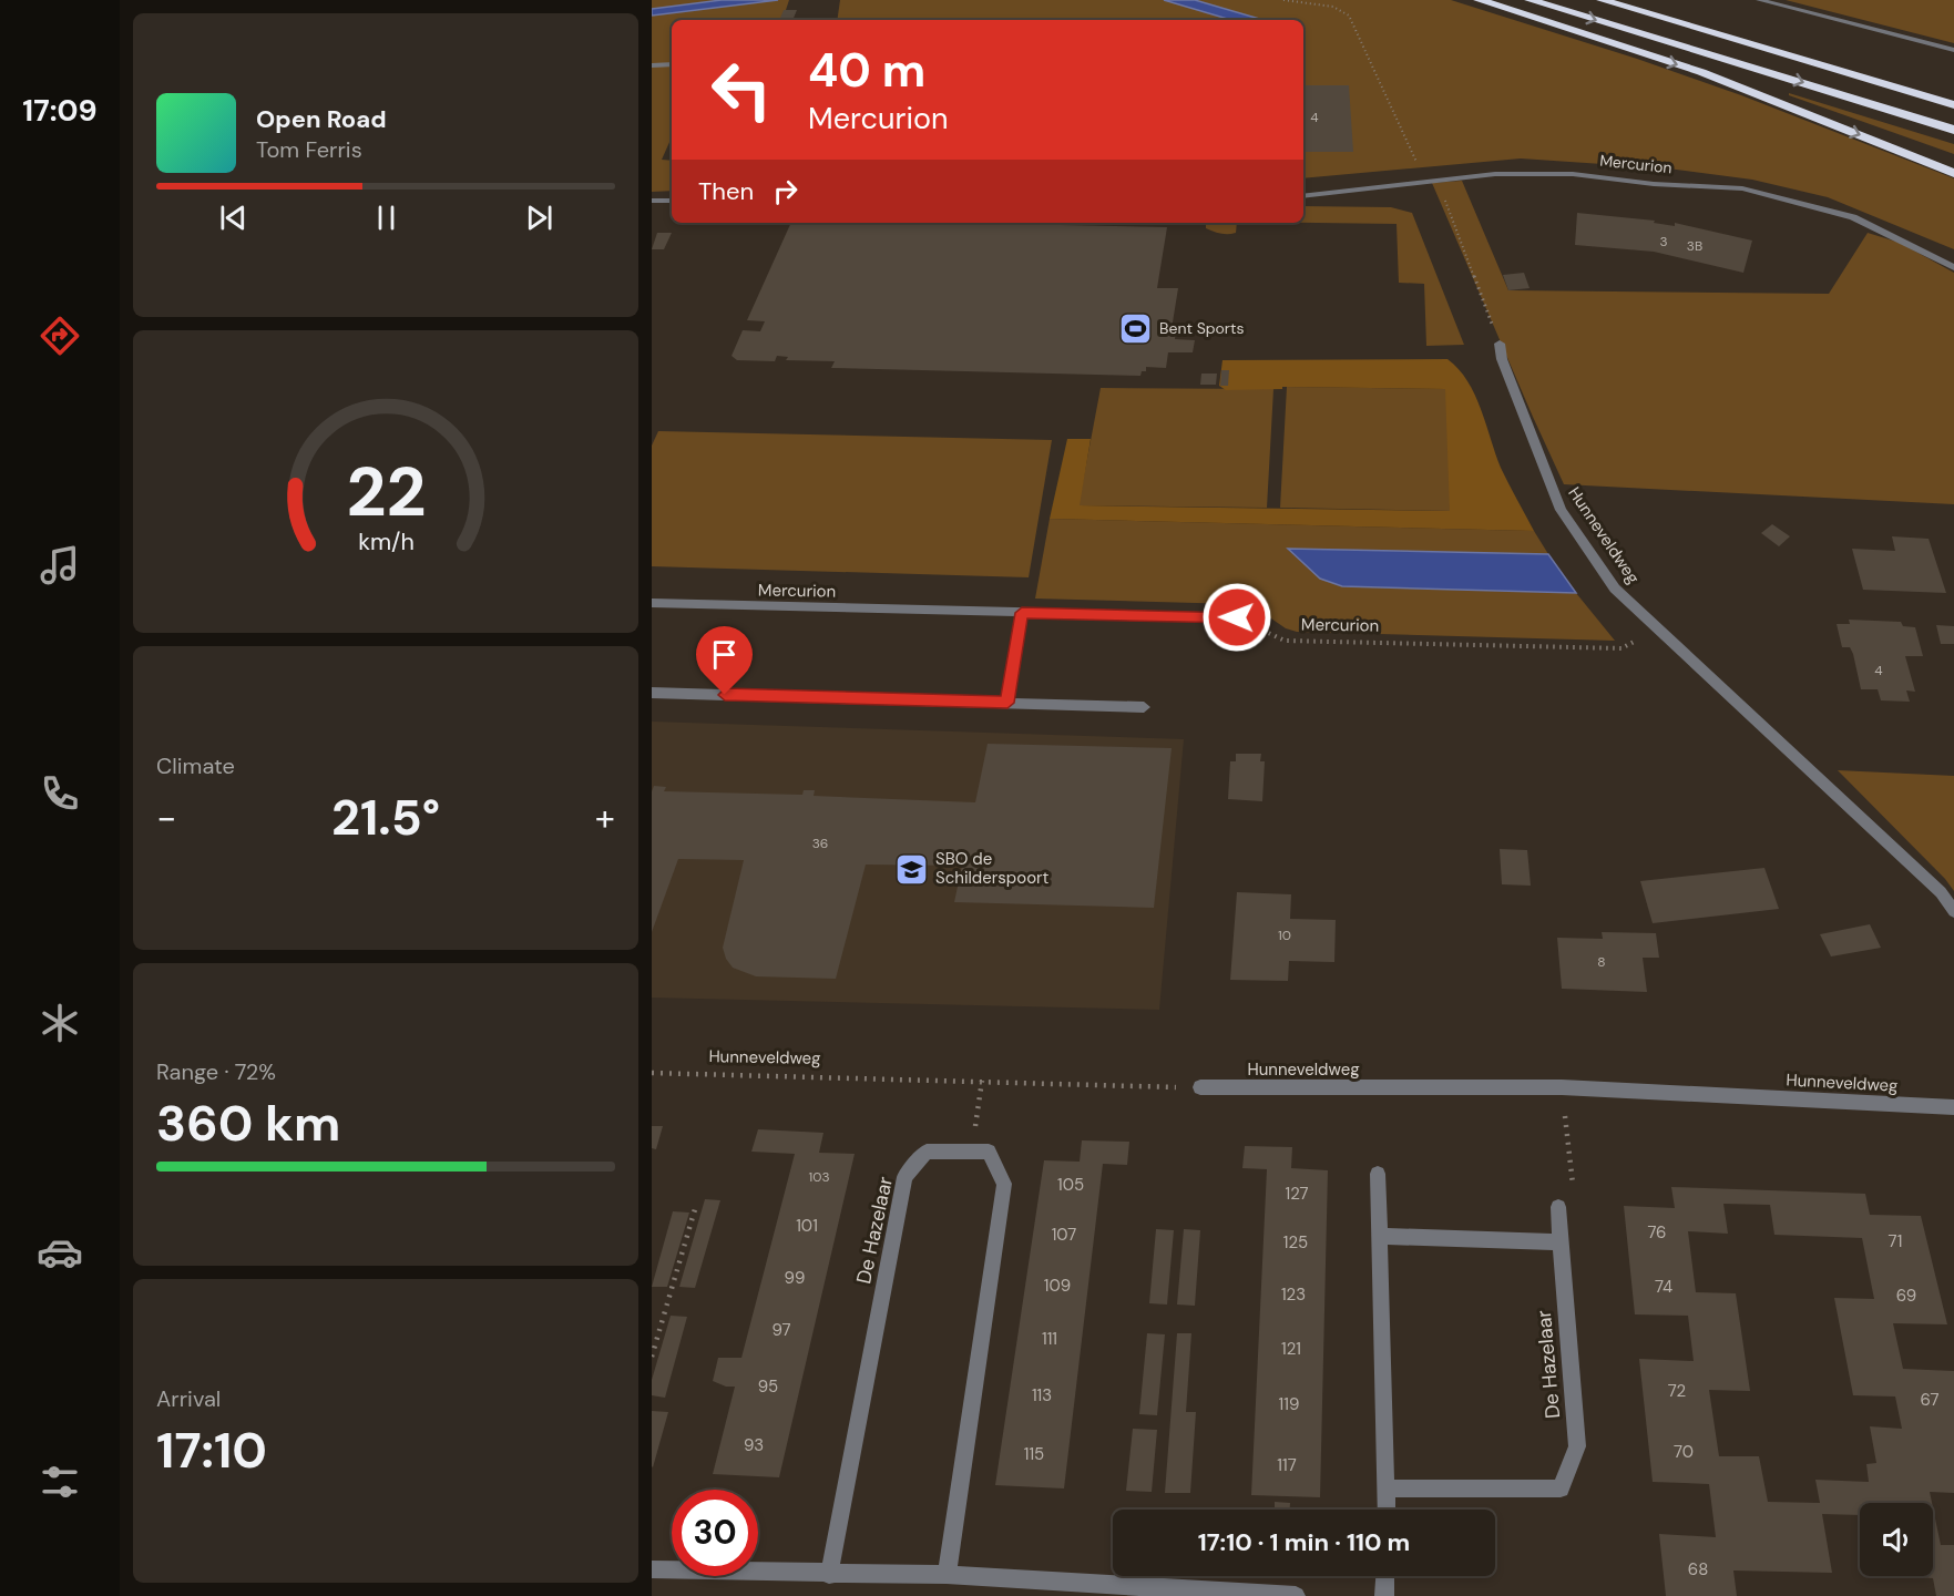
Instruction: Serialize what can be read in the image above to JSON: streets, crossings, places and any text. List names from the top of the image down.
{
  "streets": {
    "street": ["Mercurion", "Hunneveldweg", "De Hazelaar"]
  },
  "crossings": [
    ["Mercurion", "Hunneveldweg"]
  ],
  "places": {
    "sports": ["Bent Sports"],
    "school or university": ["SBO de Schilderspoort"]
  },
  "house_numbers": [
    "4",
    "3",
    "3B",
    "4",
    "36",
    "10",
    "8",
    "103",
    "105",
    "127",
    "101",
    "76",
    "107",
    "71",
    "125",
    "99",
    "109",
    "74",
    "123",
    "69",
    "97",
    "111",
    "121",
    "95",
    "72",
    "113",
    "67",
    "119",
    "93",
    "70",
    "115",
    "117",
    "68"
  ],
  "page": {
    "tabs": "17:09",
    "turn": ["40 m", "Mercurion"],
    "song": ["Open Road", "Tom Ferris"],
    "then": "Then",
    "tile": [
      "Climate",
      ["Range · 72%", "360 km"],
      ["Arrival", "17:10"]
    ],
    "heat": ["−", "21.5°", "+"],
    "limit": "30",
    "trip": "17:10 · 1 min · 110 m",
    "gauge": ["22", "km/h"]
  }
}
